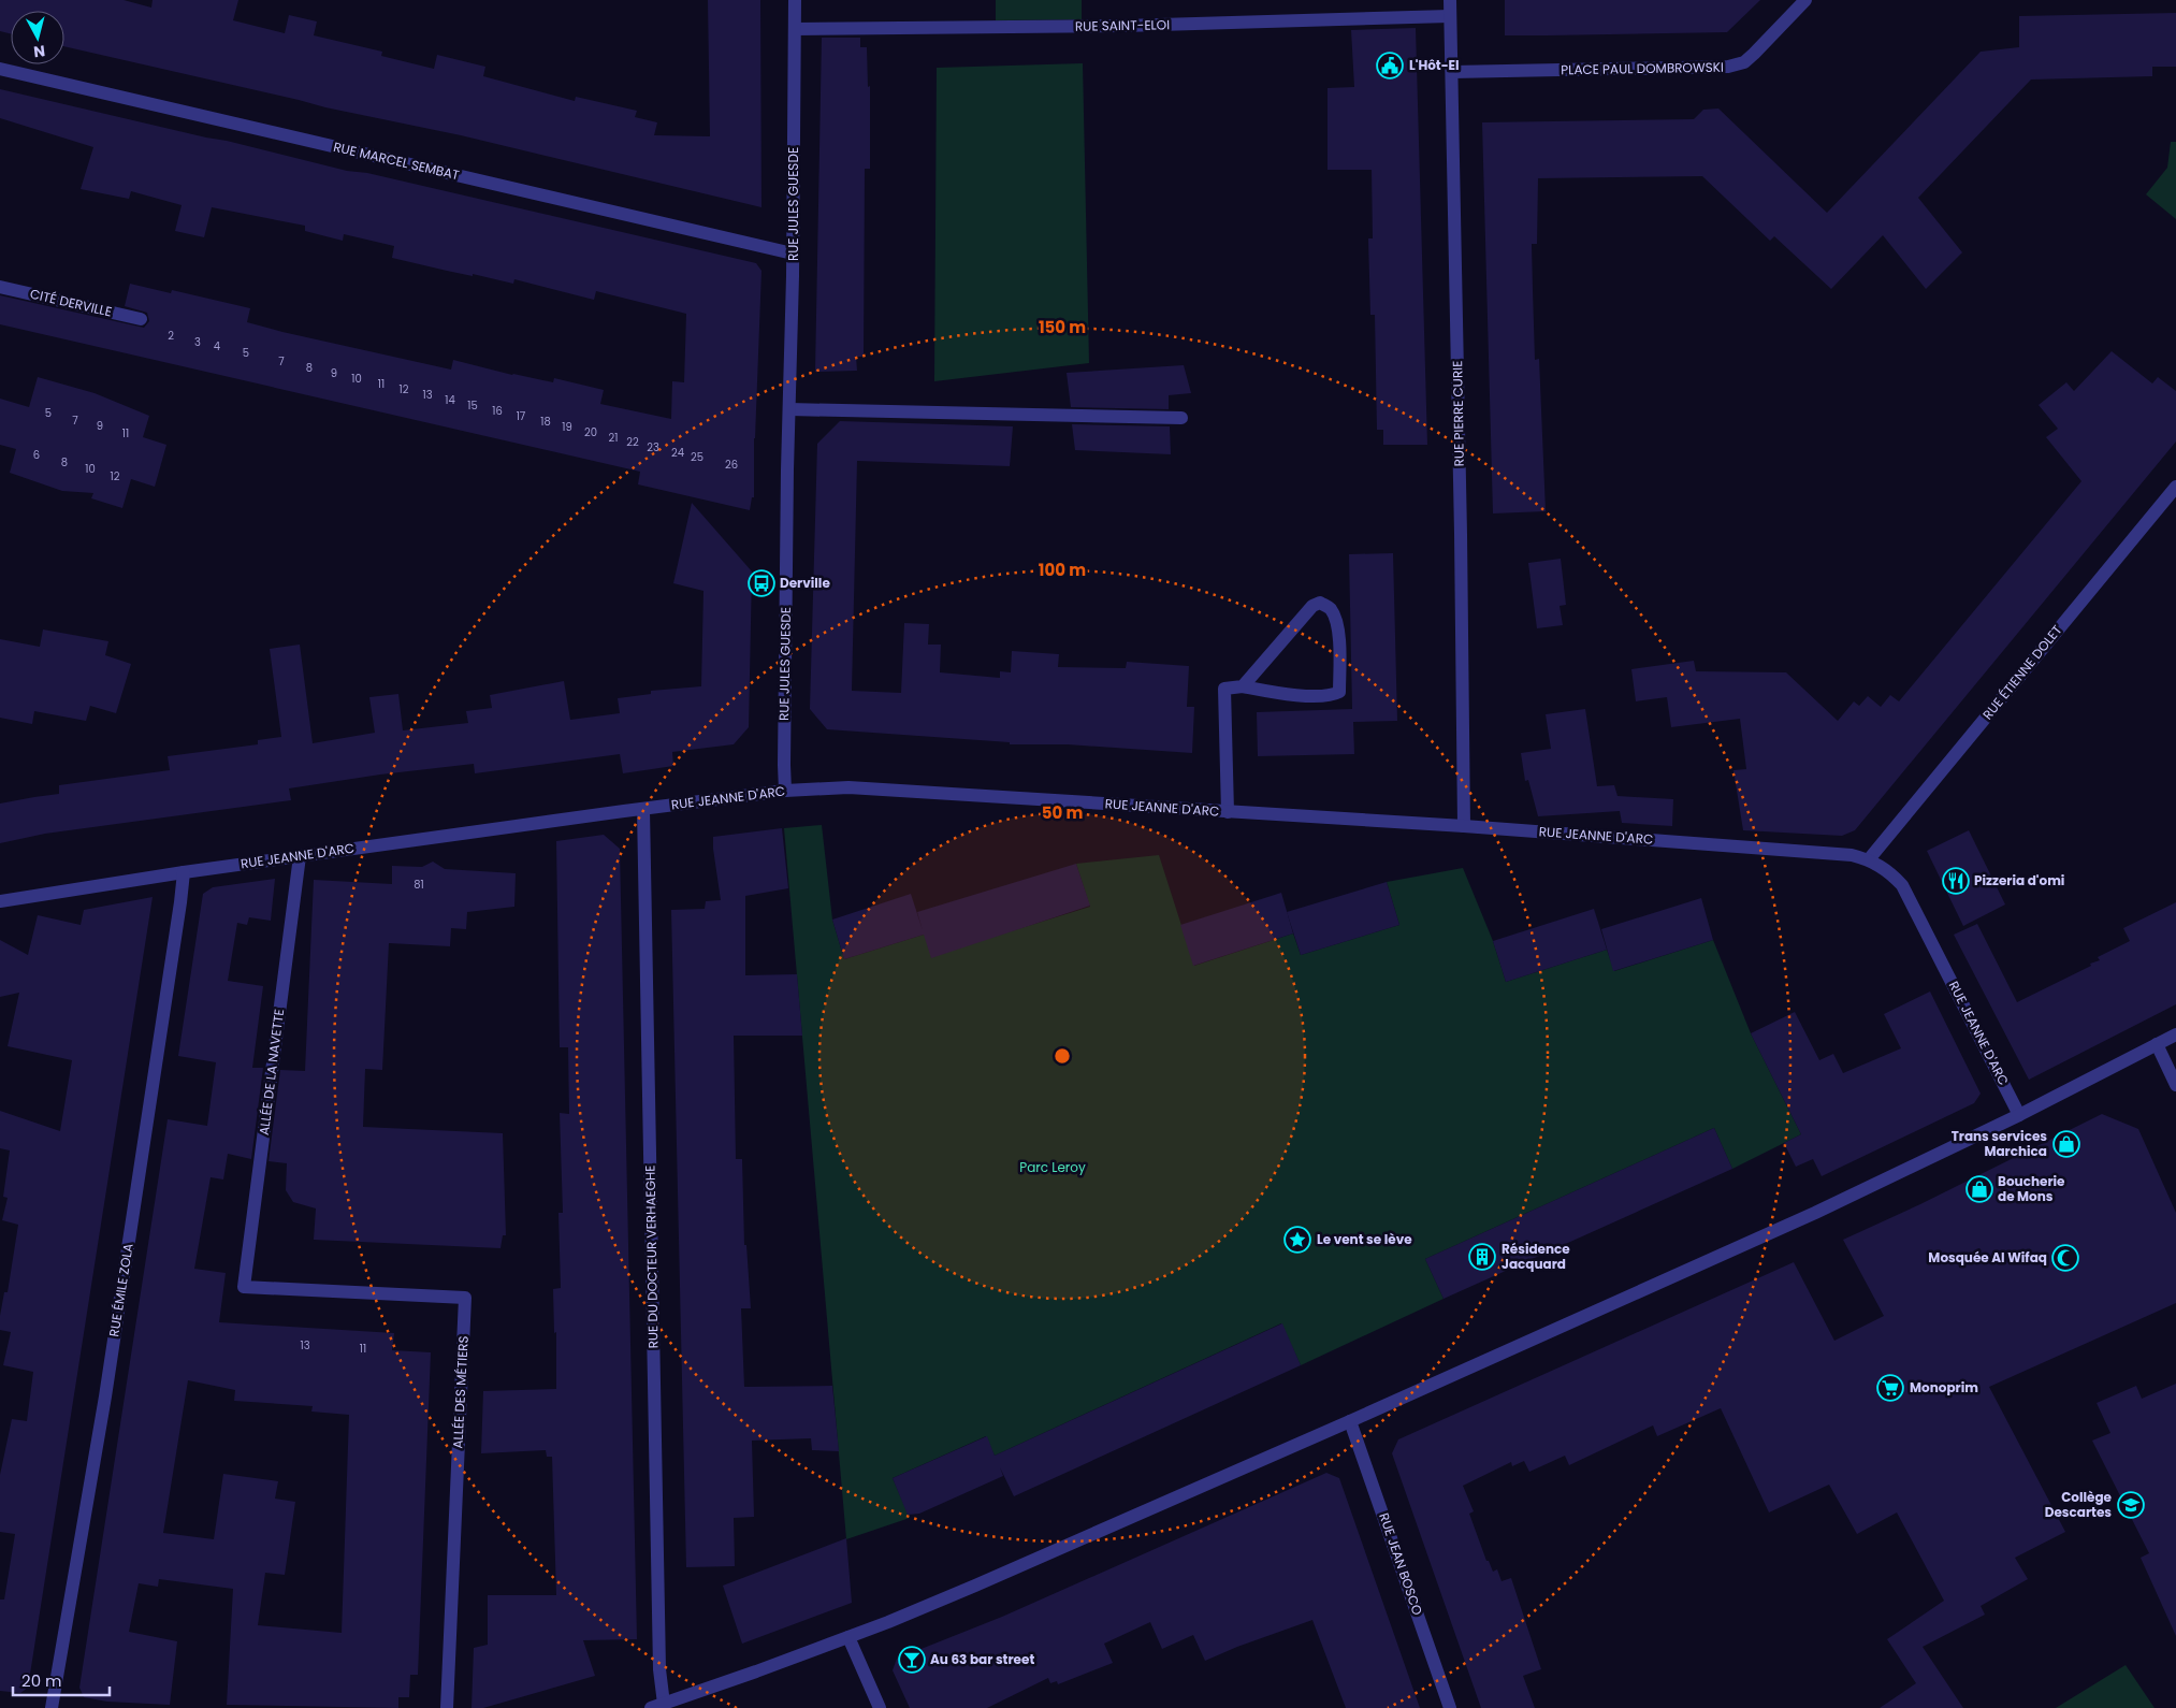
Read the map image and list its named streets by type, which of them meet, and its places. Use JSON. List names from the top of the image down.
{
  "streets": {
    "street": [
      "RUE SAINT-ELOI",
      "PLACE PAUL DOMBROWSKI",
      "RUE MARCEL SEMBAT",
      "RUE JULES GUESDE",
      "CITÉ DERVILLE",
      "RUE PIERRE CURIE",
      "RUE ÉTIENNE DOLET",
      "RUE JEANNE D'ARC",
      "ALLÉE DE LA NAVETTE",
      "RUE DU DOCTEUR VERHAEGHE",
      "RUE ÉMILE ZOLA",
      "ALLÉE DES MÉTIERS",
      "RUE JEAN BOSCO"
    ]
  },
  "crossings": [
    ["RUE SAINT-ELOI", "RUE JULES GUESDE"],
    ["RUE SAINT-ELOI", "RUE PIERRE CURIE"],
    ["PLACE PAUL DOMBROWSKI", "RUE PIERRE CURIE"],
    ["RUE MARCEL SEMBAT", "RUE JULES GUESDE"],
    ["RUE JULES GUESDE", "RUE JEANNE D'ARC"],
    ["RUE PIERRE CURIE", "RUE JEANNE D'ARC"],
    ["RUE ÉTIENNE DOLET", "RUE JEANNE D'ARC"],
    ["RUE JEANNE D'ARC", "ALLÉE DE LA NAVETTE"],
    ["RUE JEANNE D'ARC", "RUE DU DOCTEUR VERHAEGHE"],
    ["RUE JEANNE D'ARC", "RUE ÉMILE ZOLA"],
    ["ALLÉE DE LA NAVETTE", "ALLÉE DES MÉTIERS"]
  ],
  "parks": ["Parc Leroy"],
  "places": {
    "public building": ["L'Hôt-El"],
    "bus stop": ["Derville"],
    "restaurant": ["Pizzeria d'omi"],
    "shop": ["Trans services Marchica", "Boucherie de Mons"],
    "place": ["Le vent se lève"],
    "building": ["Résidence Jacquard"],
    "mosque": ["Mosquée Al Wifaq"],
    "supermarket": ["Monoprim"],
    "school or university": ["Collège Descartes"],
    "bar": ["Au 63 bar street"]
  },
  "house_numbers": [
    "2",
    "3",
    "4",
    "5",
    "7",
    "8",
    "9",
    "10",
    "11",
    "12",
    "13",
    "14",
    "15",
    "16",
    "5",
    "17",
    "7",
    "18",
    "9",
    "19",
    "20",
    "11",
    "21",
    "22",
    "23",
    "24",
    "6",
    "25",
    "8",
    "26",
    "10",
    "12",
    "81",
    "13",
    "11"
  ],
  "scale_bar": "20 m",
  "north": "bottom",
  "rings": ["150 m", "100 m", "50 m"]
}
